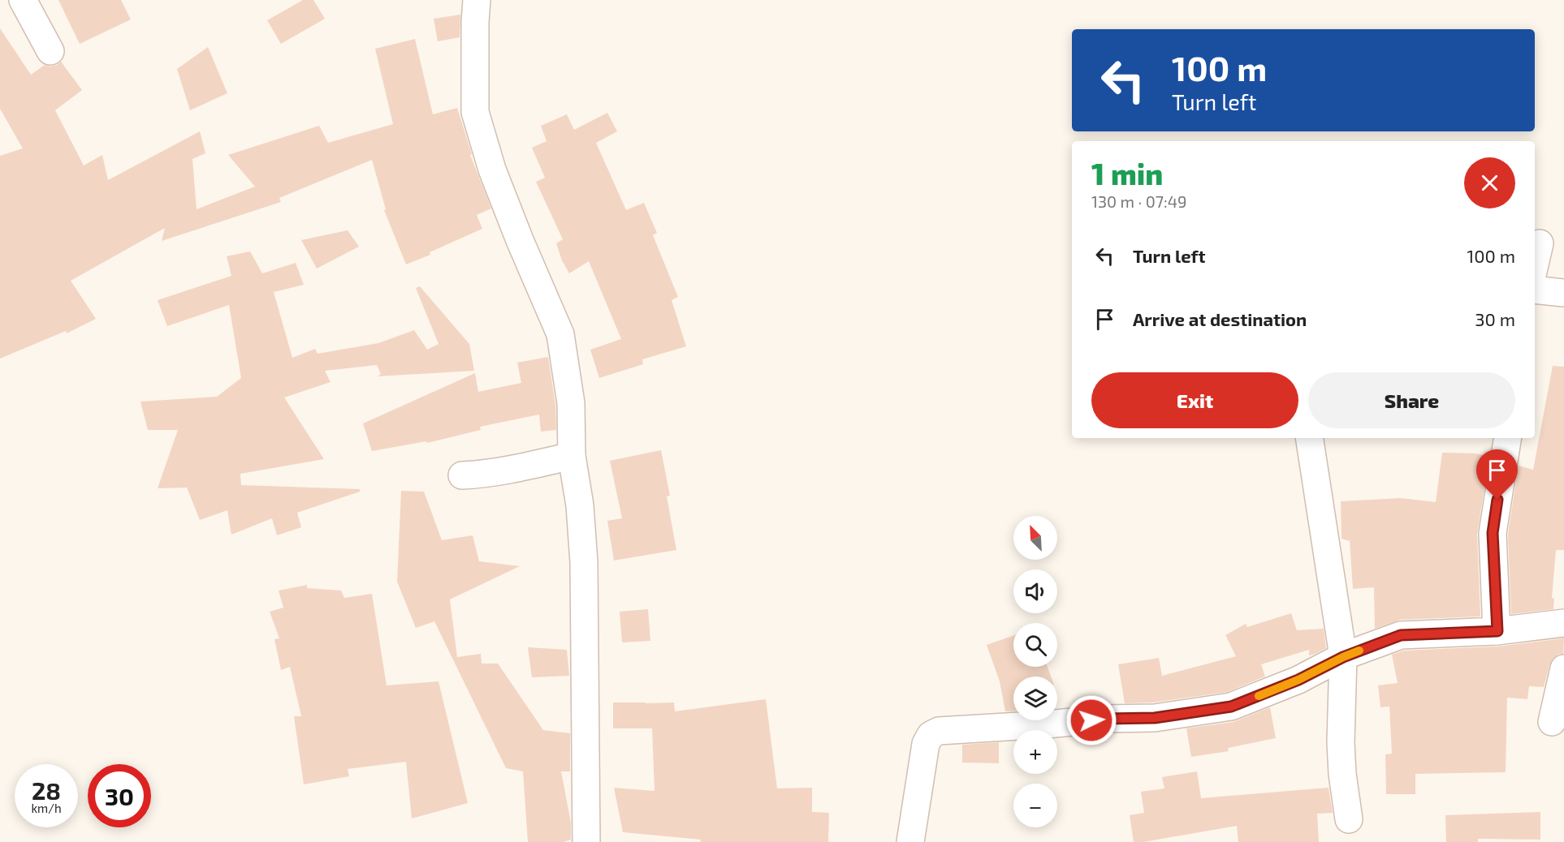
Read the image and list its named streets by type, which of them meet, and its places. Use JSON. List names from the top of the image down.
{
  "north": "top left",
  "page": {
    "turn": ["100 m", "Turn left"],
    "heading": ["1 min", "130 m · 07:49"],
    "list": [
      {
        "name": "Turn left",
        "value": "100 m"
      },
      {
        "name": "Arrive at destination",
        "value": "30 m"
      }
    ],
    "buttons": ["Exit", "Share"],
    "map_buttons": ["+", "−"],
    "speed": "28 km/h",
    "limit": "30"
  }
}
